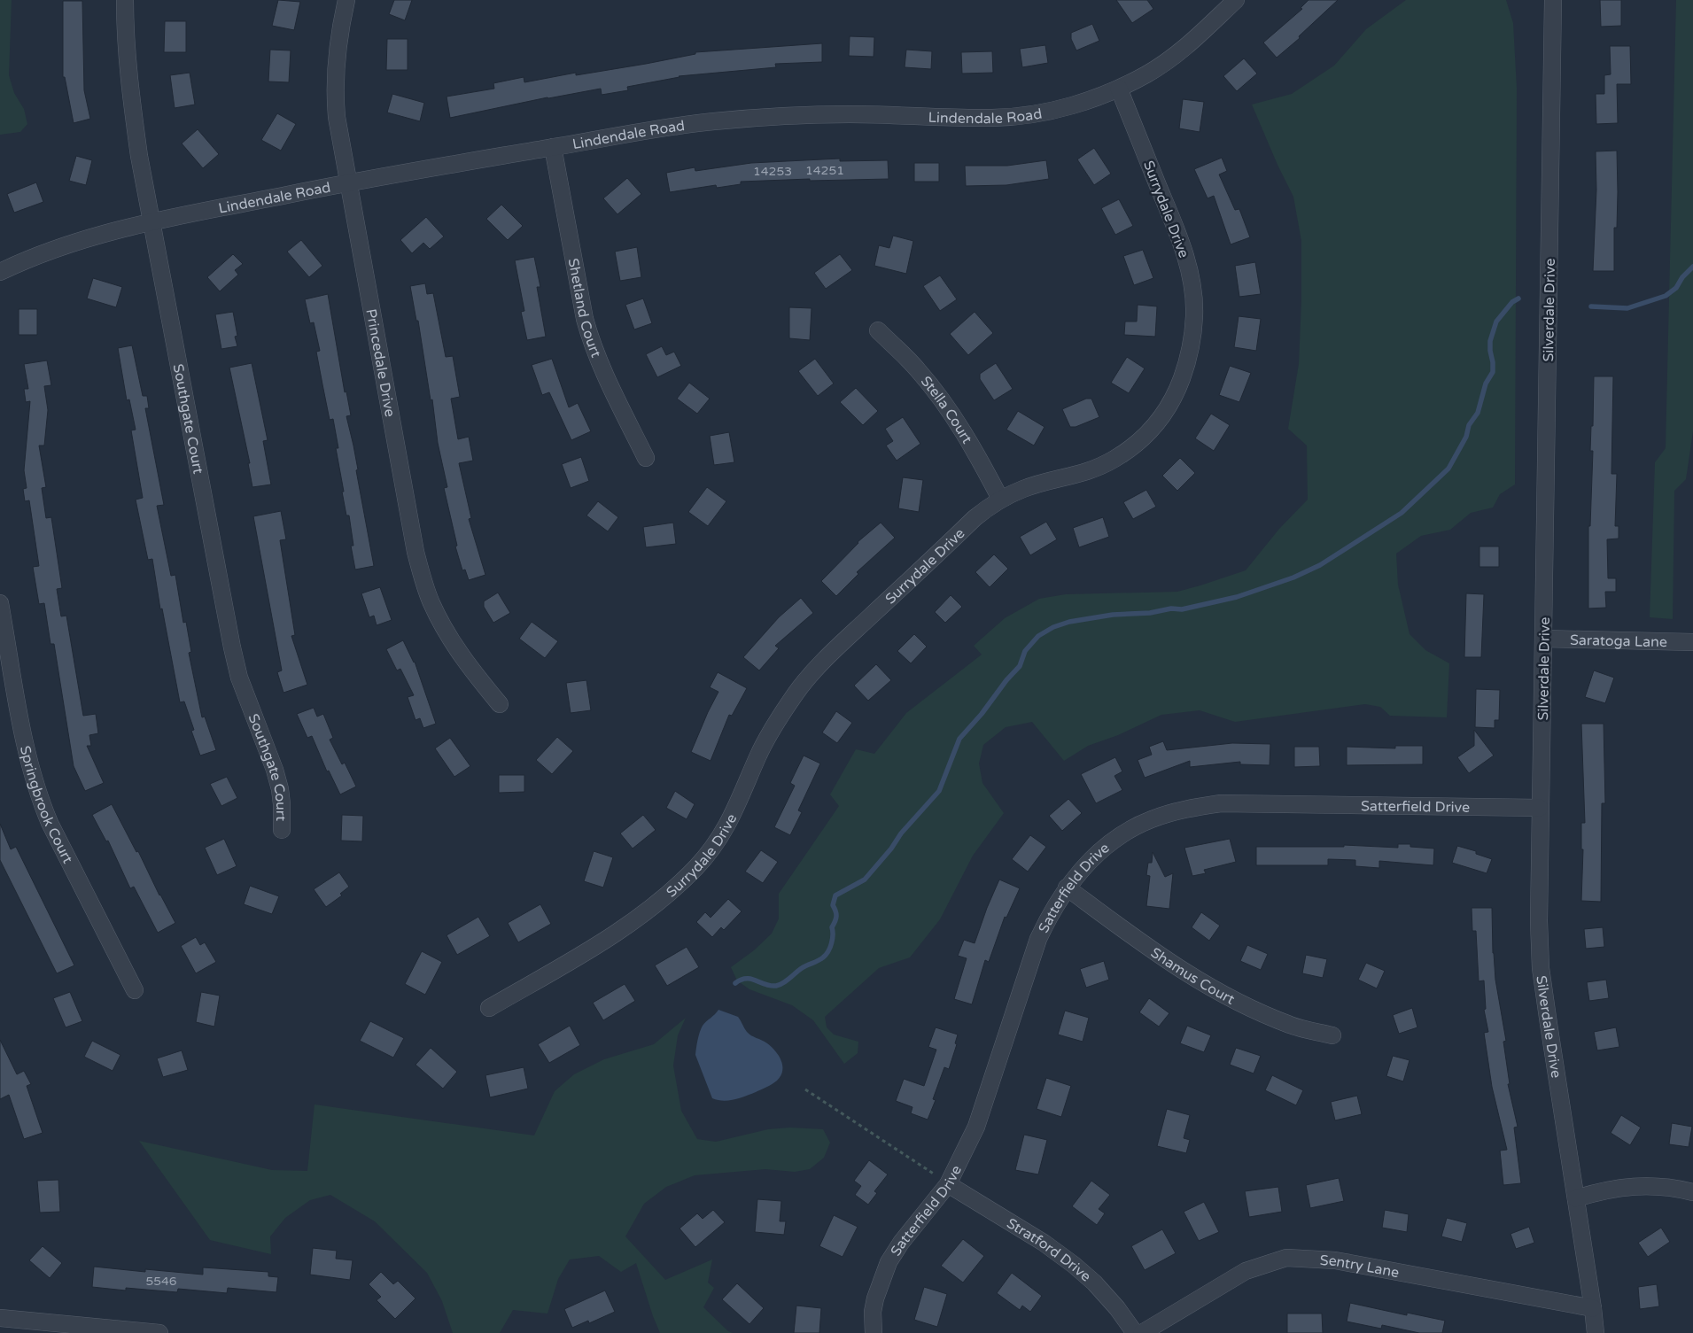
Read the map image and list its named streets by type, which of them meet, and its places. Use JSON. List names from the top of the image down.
{
  "streets": {
    "street": [
      "Lindendale Road",
      "Surrydale Drive",
      "Shetland Court",
      "Silverdale Drive",
      "Princedale Drive",
      "Stella Court",
      "Southgate Court",
      "Saratoga Lane",
      "Springbrook Court",
      "Satterfield Drive",
      "Shamus Court",
      "Stratford Drive",
      "Sentry Lane"
    ]
  },
  "crossings": [
    ["Lindendale Road", "Surrydale Drive"],
    ["Lindendale Road", "Shetland Court"],
    ["Lindendale Road", "Princedale Drive"],
    ["Lindendale Road", "Southgate Court"],
    ["Surrydale Drive", "Stella Court"],
    ["Silverdale Drive", "Saratoga Lane"],
    ["Silverdale Drive", "Satterfield Drive"],
    ["Silverdale Drive", "Sentry Lane"],
    ["Satterfield Drive", "Shamus Court"],
    ["Satterfield Drive", "Stratford Drive"]
  ],
  "house_numbers": ["14251", "14253", "5546"]
}
